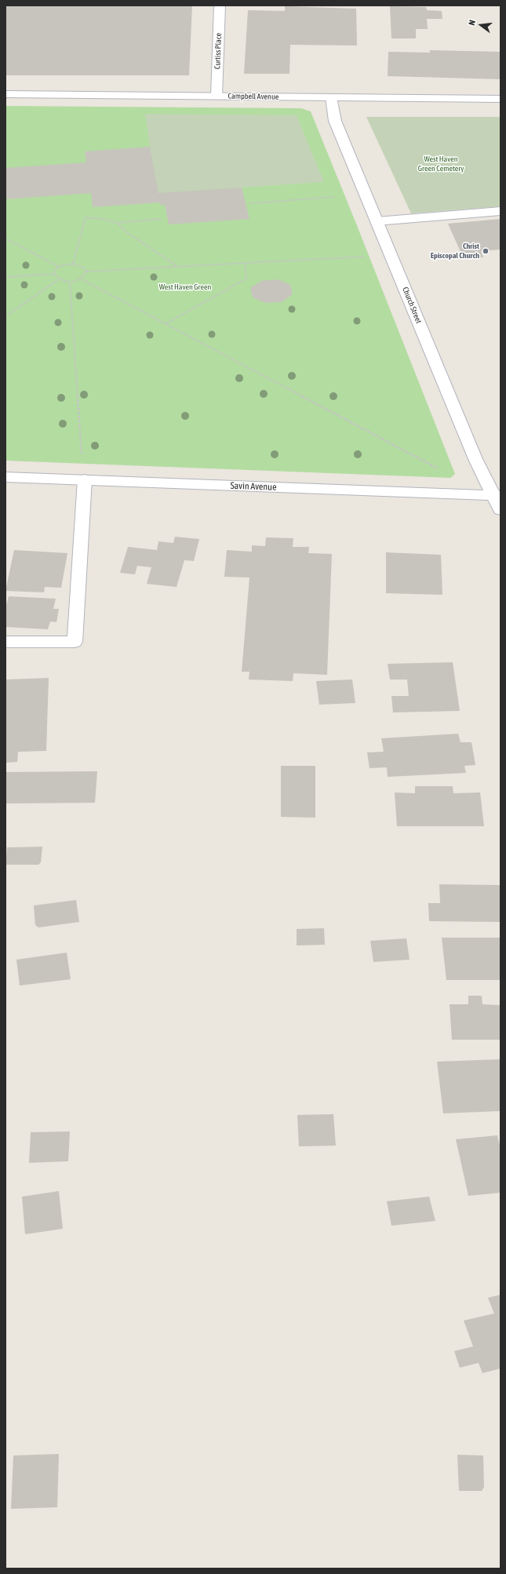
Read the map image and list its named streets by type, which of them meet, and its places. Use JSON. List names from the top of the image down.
{
  "streets": {
    "street": [
      "Curtiss Place",
      "Campbell Avenue",
      "Church Street",
      "Savin Avenue"
    ]
  },
  "crossings": [
    ["Curtiss Place", "Campbell Avenue"],
    ["Campbell Avenue", "Church Street"],
    ["Church Street", "Savin Avenue"]
  ],
  "parks": ["West Haven Green Cemetery", "West Haven Green"],
  "places": ["Christ Episcopal Church"],
  "north": "left"
}
